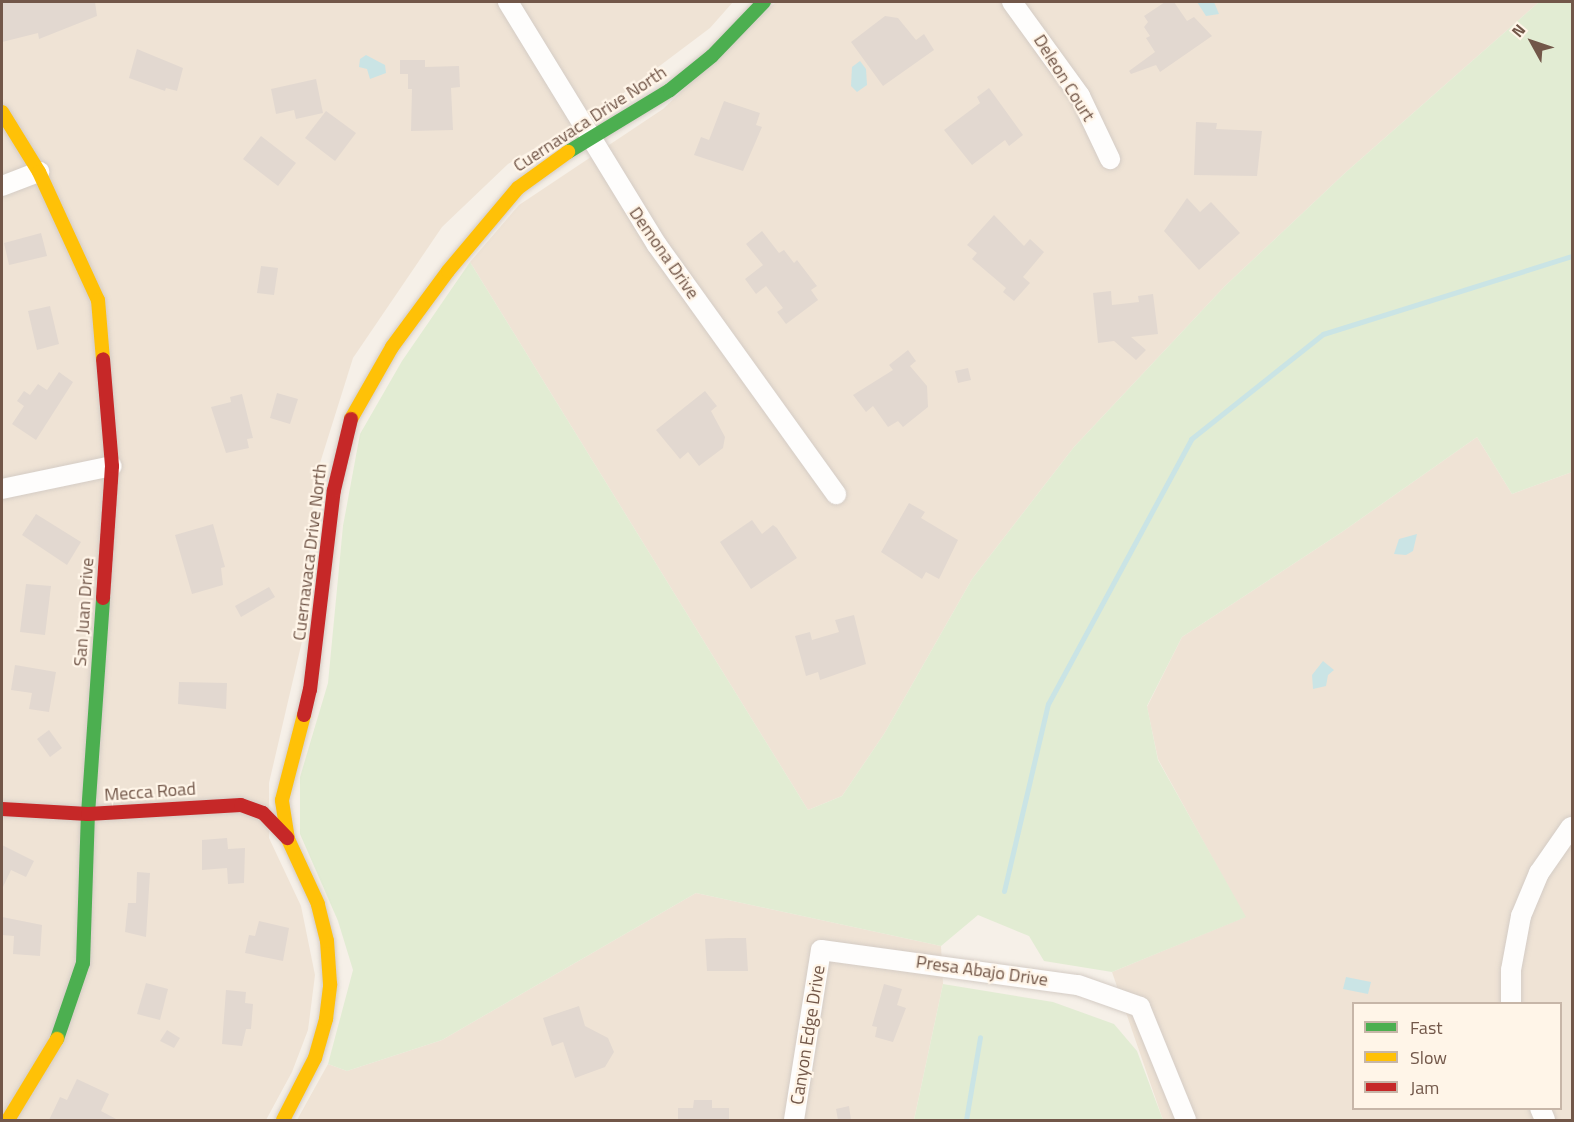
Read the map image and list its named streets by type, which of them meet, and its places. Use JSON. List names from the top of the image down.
{
  "streets": {
    "street": [
      "Deleon Court",
      "Cuernavaca Drive North",
      "Demona Drive",
      "San Juan Drive",
      "Mecca Road",
      "Presa Abajo Drive",
      "Canyon Edge Drive"
    ]
  },
  "crossings": [
    ["Cuernavaca Drive North", "Demona Drive"],
    ["Cuernavaca Drive North", "Mecca Road"],
    ["San Juan Drive", "Mecca Road"],
    ["Presa Abajo Drive", "Canyon Edge Drive"]
  ],
  "legend": ["Fast", "Slow", "Jam"],
  "north": "top left"
}
